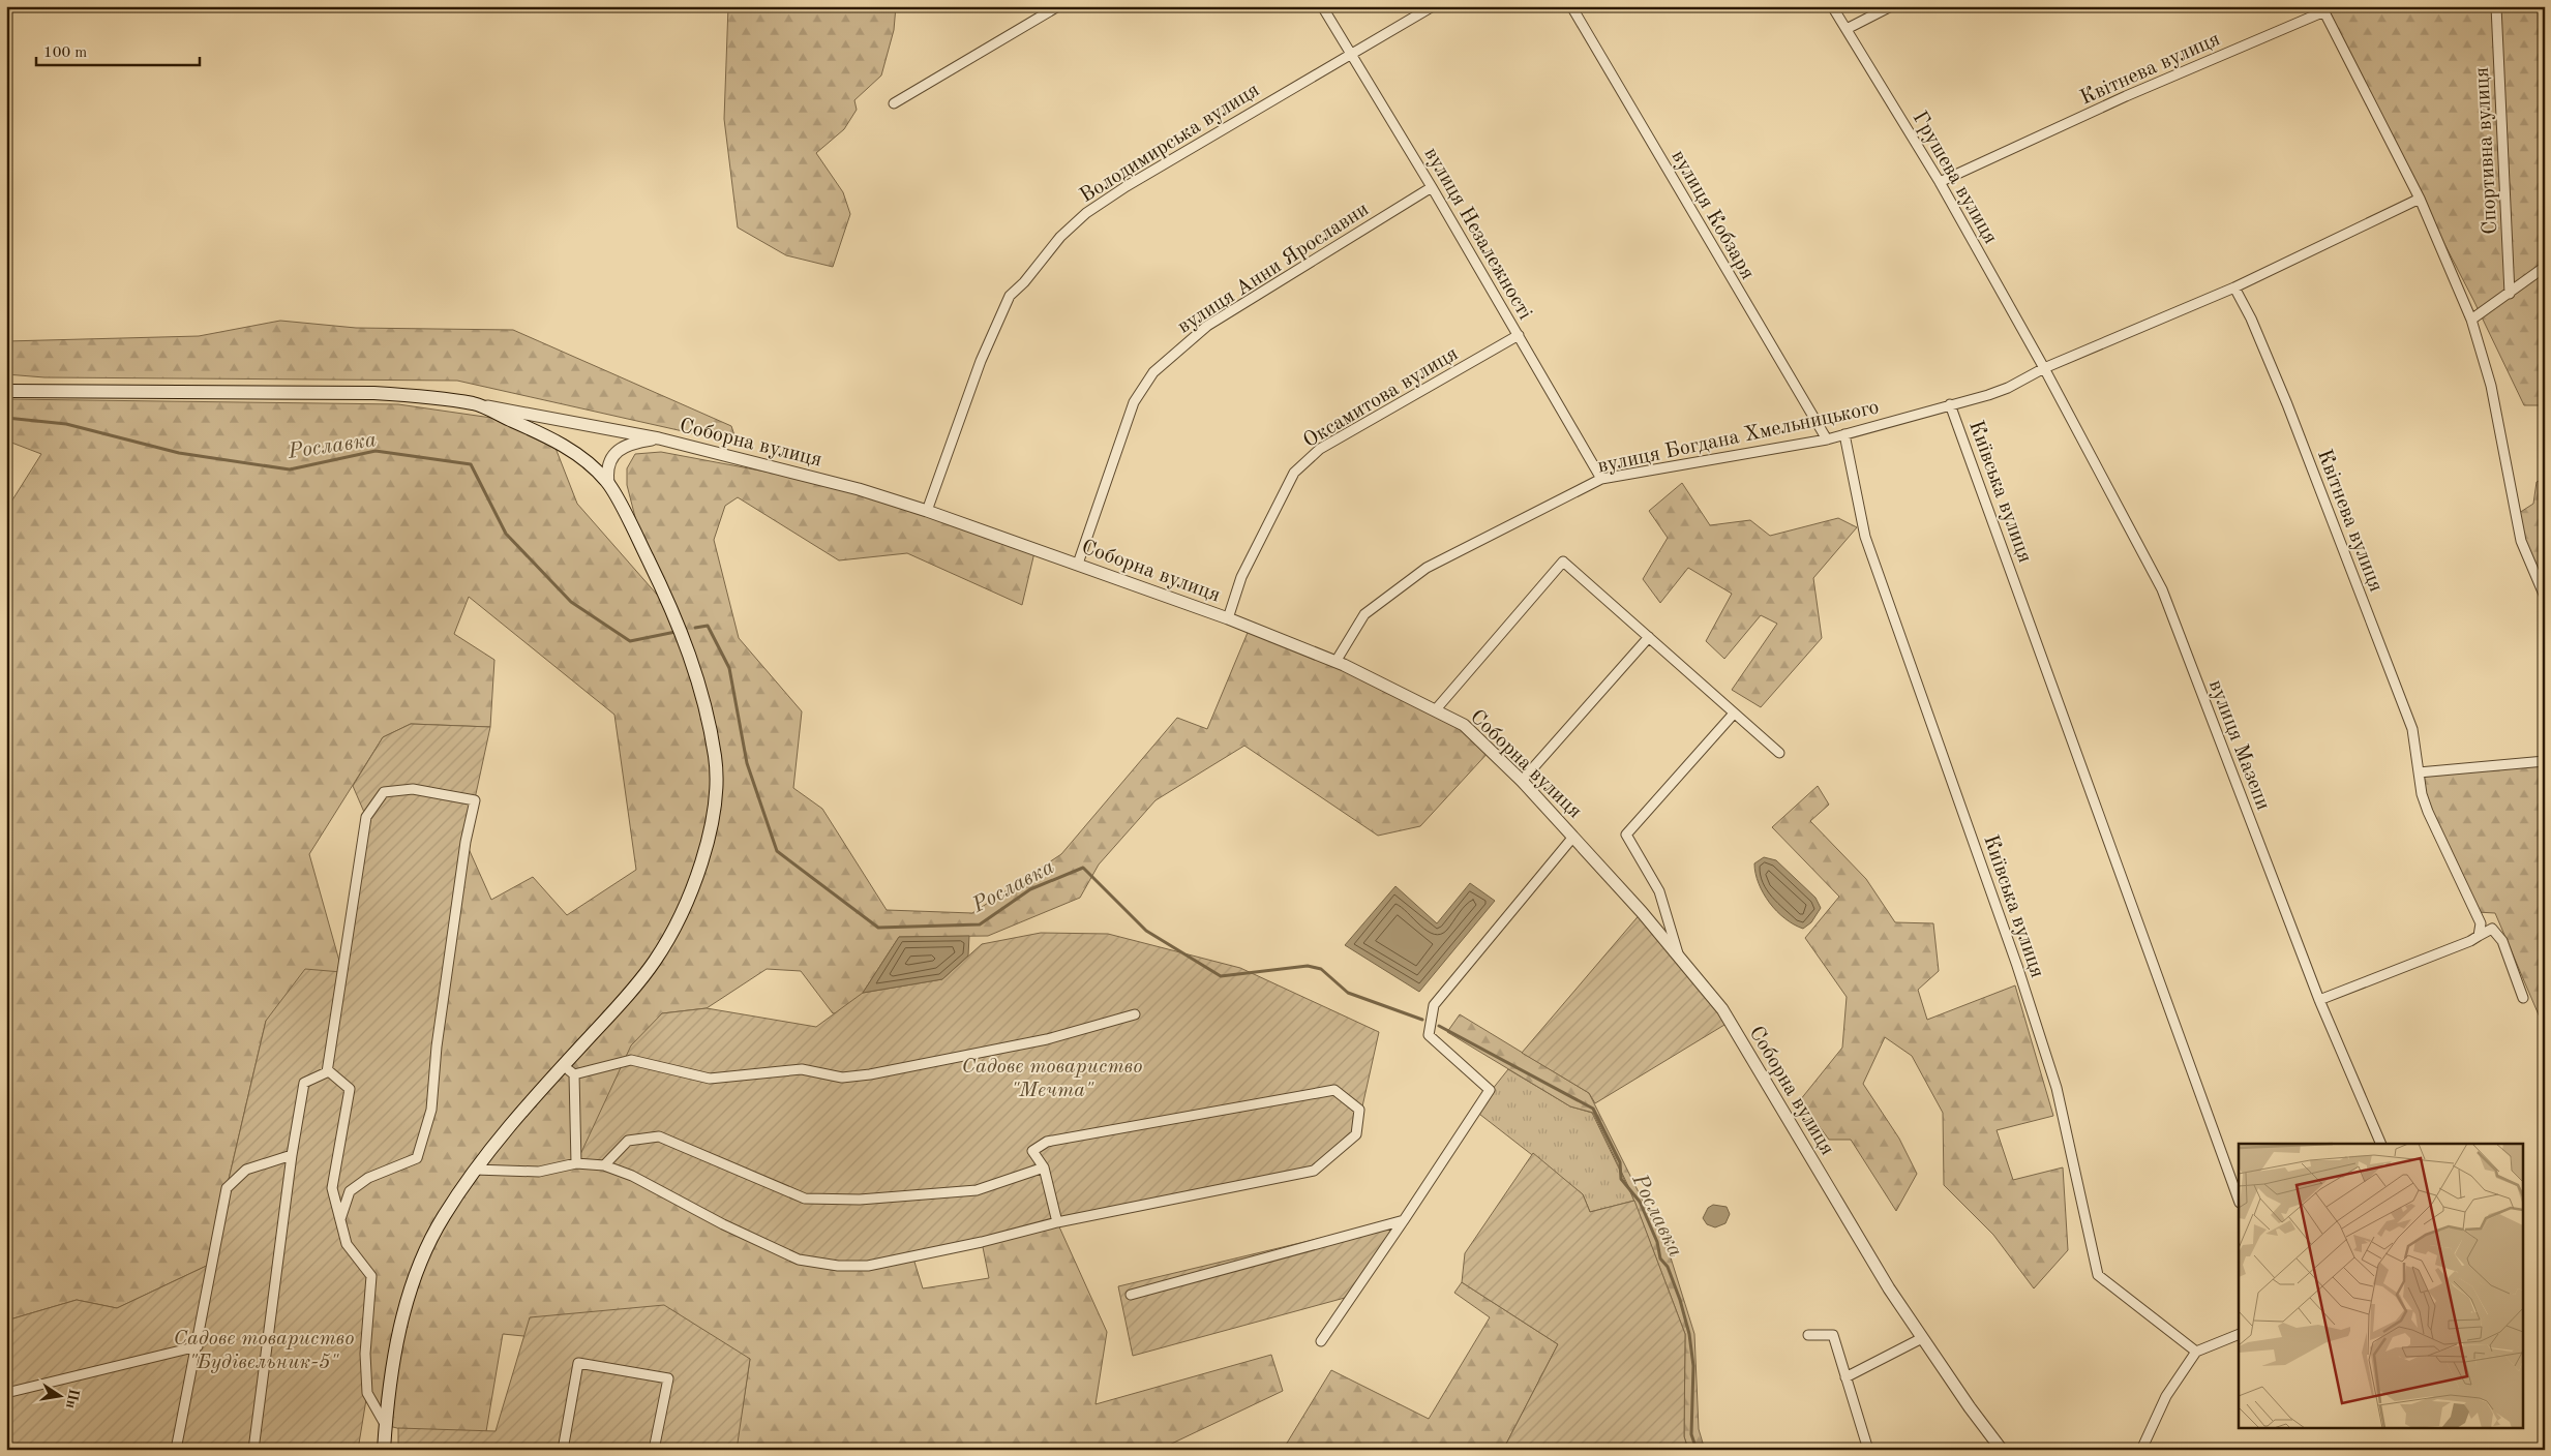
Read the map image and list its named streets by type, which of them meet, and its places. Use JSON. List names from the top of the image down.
{
  "streets": {
    "street": [
      "Квітнева вулиця",
      "Володимирська вулиця",
      "Спортивна вулиця",
      "Грушева вулиця",
      "вулиця Кобзаря",
      "вулиця Незалежності",
      "вулиця Анни Ярославни",
      "Оксамитова вулиця",
      "вулиця Богдана Хмельницького",
      "Соборна вулиця",
      "Київська вулиця",
      "вулиця Мазепи"
    ]
  },
  "crossings": [
    ["Квітнева вулиця", "Грушева вулиця"],
    ["Володимирська вулиця", "вулиця Незалежності"],
    ["Володимирська вулиця", "Соборна вулиця"],
    ["Грушева вулиця", "вулиця Богдана Хмельницького"],
    ["Грушева вулиця", "вулиця Мазепи"],
    ["вулиця Кобзаря", "вулиця Богдана Хмельницького"],
    ["вулиця Незалежності", "вулиця Анни Ярославни"],
    ["вулиця Незалежності", "Оксамитова вулиця"],
    ["вулиця Незалежності", "вулиця Богдана Хмельницького"],
    ["вулиця Анни Ярославни", "Соборна вулиця"],
    ["Оксамитова вулиця", "Соборна вулиця"],
    ["вулиця Богдана Хмельницького", "Соборна вулиця"],
    ["вулиця Богдана Хмельницького", "Київська вулиця"],
    ["вулиця Богдана Хмельницького", "вулиця Мазепи"]
  ],
  "water": ["Рославка"],
  "parks": ["Садове товариство \"Мечта\"", "Садове товариство \"Будівельник-5\""],
  "scale_bar": "100 m",
  "north": "right"
}
